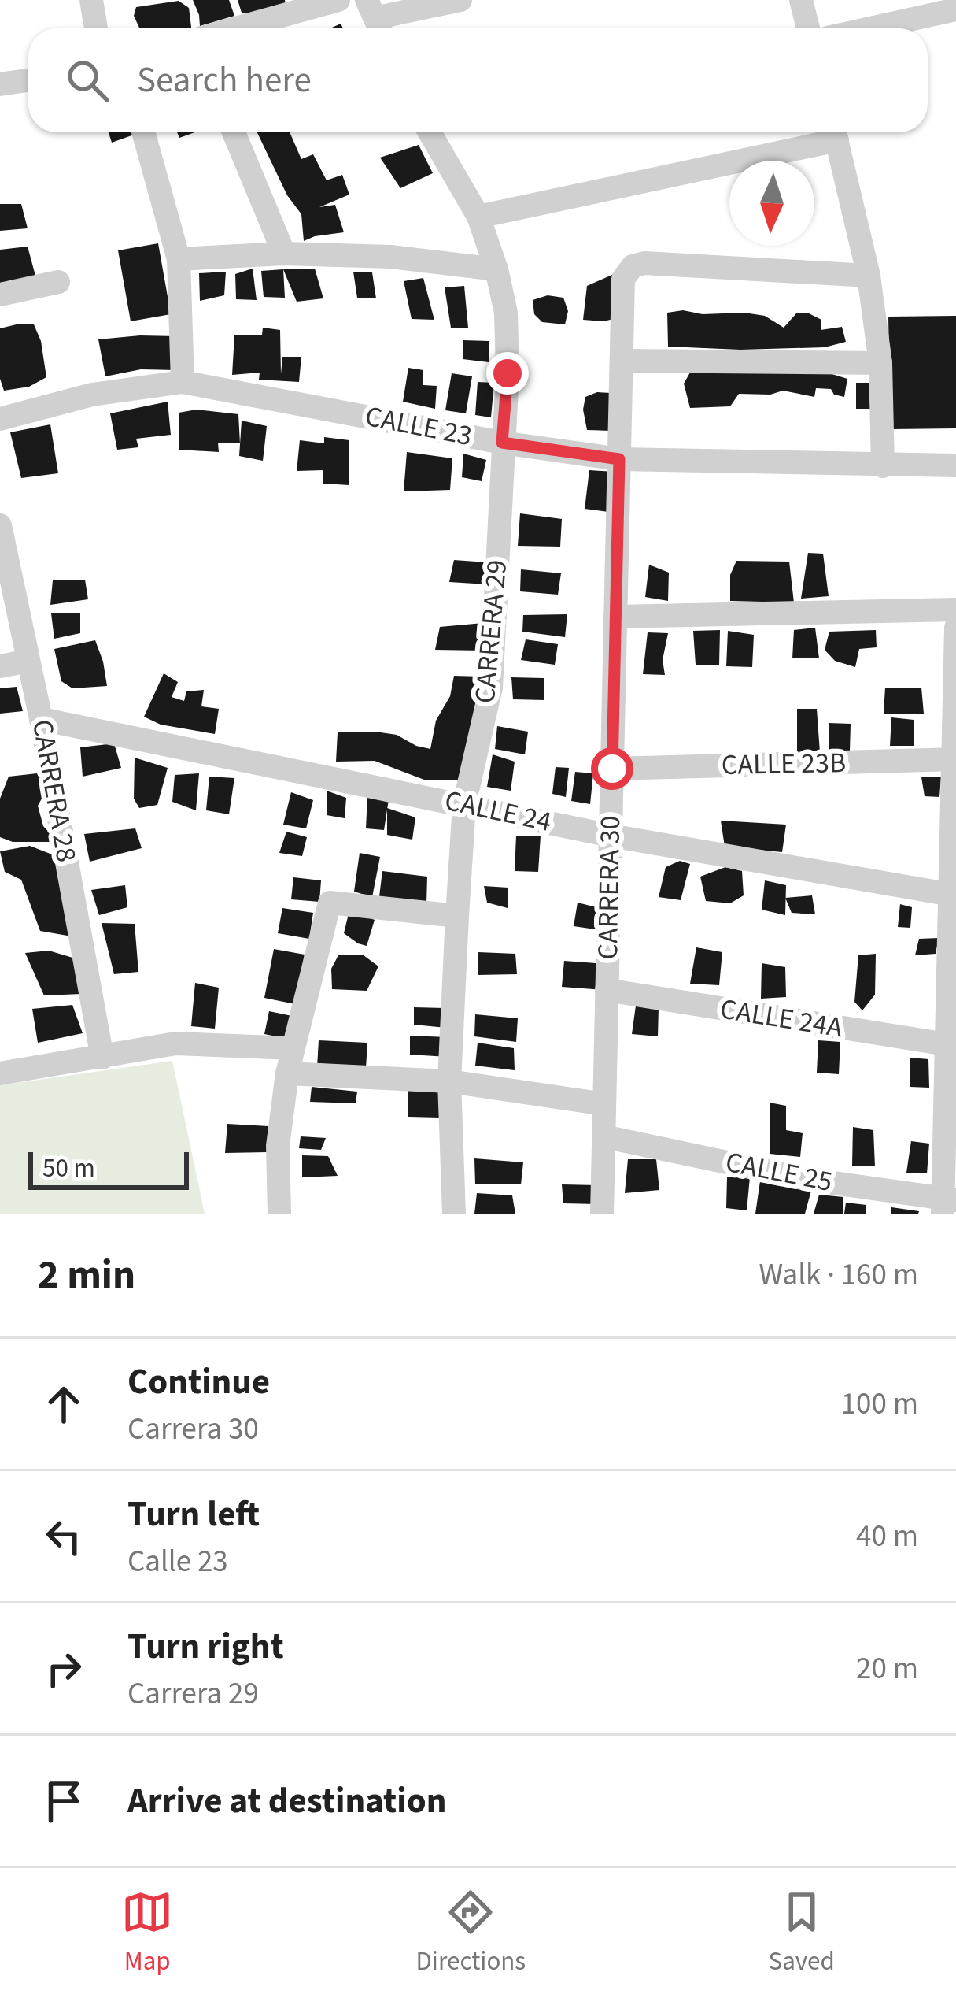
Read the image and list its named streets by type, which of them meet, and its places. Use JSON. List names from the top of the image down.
{
  "streets": {
    "street": [
      "CALLE 23",
      "CARRERA 29",
      "CALLE 23B",
      "CARRERA 28",
      "CALLE 24",
      "CARRERA 30",
      "CALLE 24A",
      "CALLE 25"
    ]
  },
  "crossings": [
    ["CALLE 23", "CARRERA 29"],
    ["CALLE 23", "CARRERA 30"],
    ["CARRERA 29", "CALLE 24"],
    ["CALLE 23B", "CARRERA 30"],
    ["CARRERA 28", "CALLE 24"],
    ["CALLE 24", "CARRERA 30"],
    ["CARRERA 30", "CALLE 24A"],
    ["CARRERA 30", "CALLE 25"]
  ],
  "scale_bar": "50 m",
  "north": "bottom",
  "page": {
    "search": "Search here",
    "scale": "50 m",
    "heading": ["2 min", "Walk · 160 m"],
    "list": [
      ["Continue", "Carrera 30", "100 m"],
      ["Turn left", "Calle 23", "40 m"],
      ["Turn right", "Carrera 29", "20 m"],
      "Arrive at destination"
    ],
    "nav": ["Map", "Directions", "Saved"]
  }
}
